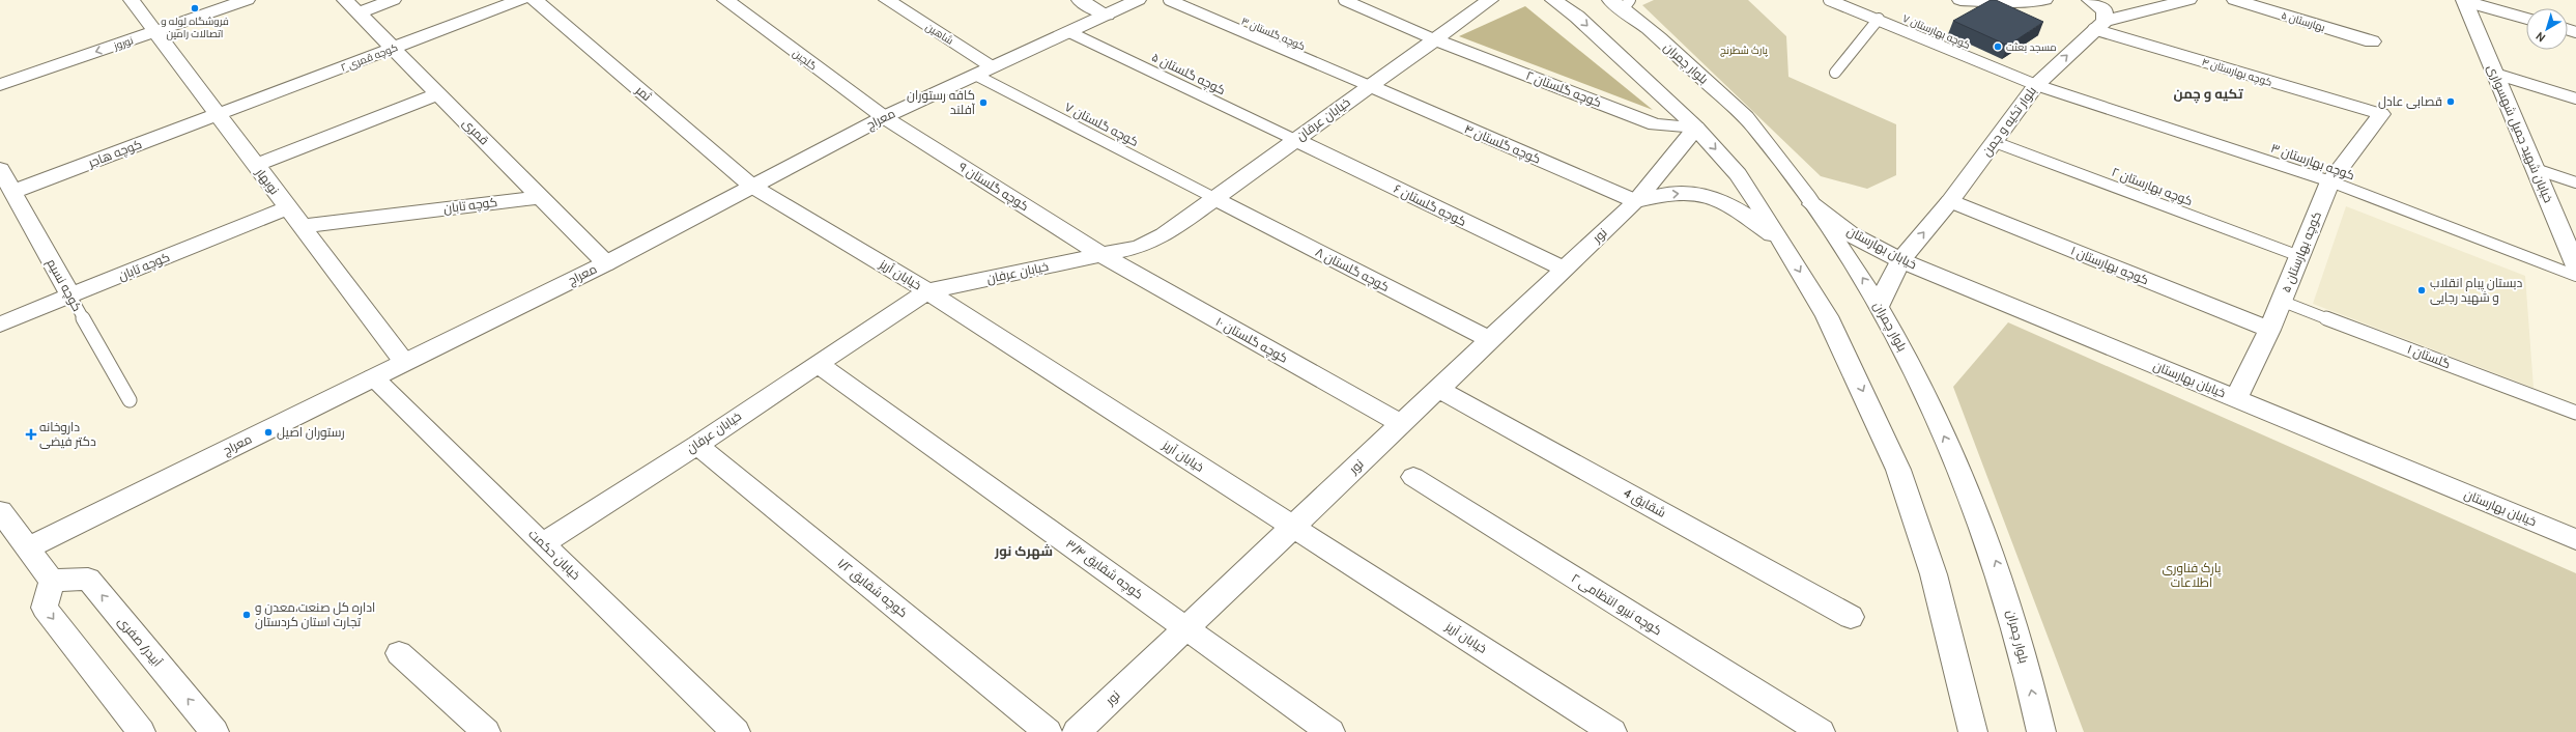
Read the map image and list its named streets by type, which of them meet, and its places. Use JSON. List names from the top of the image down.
{
  "streets": {
    "street": [
      "بهارستان ۵",
      "شاهین",
      "نوروز",
      "کوچه قمری ۲",
      "گلچین",
      "بلوار چمران",
      "کوچه گلستان ۲",
      "ثمر",
      "معراج",
      "خیابان عرفان",
      "بلوار تکیه و چمن",
      "قمری",
      "خیابان شهید جمیل شهسواری",
      "کوچه گلستان ۴",
      "کوچه هاجر",
      "نوبهار",
      "کوچه گلستان ۹",
      "کوچه تابان",
      "کوچه گلستان ۶",
      "نور",
      "خیابان بهارستان",
      "کوچه بهارستان ۵",
      "کوچه بهارستان ۱",
      "کوچه گلستان ۸",
      "خیابان آریز",
      "کوچه نسیم",
      "کوچه گلستان ۱۰",
      "شقایق 4",
      "خیابان حکمت",
      "کوچه شقایق ۳/۴",
      "کوچه شقایق ۱/۲",
      "کوچه نیرو انتظامی ۲",
      "آبیدر/ صفری"
    ],
    "lane": [
      "کوچه بهارستان ۷",
      "کوچه گلستان ۳",
      "کوچه بهارستان ۴",
      "کوچه گلستان ۵",
      "کوچه گلستان ۷",
      "کوچه بهارستان ۳",
      "کوچه بهارستان ۲",
      "گلستان ١"
    ]
  },
  "crossings": [
    ["کوچه بهارستان ۷", "بلوار تکیه و چمن"],
    ["کوچه بهارستان ۷", "کوچه بهارستان ۳"],
    ["شاهین", "معراج"],
    ["شاهین", "کوچه گلستان ۷"],
    ["کوچه گلستان ۳", "خیابان عرفان"],
    ["کوچه گلستان ۳", "کوچه گلستان ۴"],
    ["نوروز", "نوبهار"],
    ["کوچه قمری ۲", "قمری"],
    ["کوچه قمری ۲", "کوچه هاجر"],
    ["کوچه قمری ۲", "نوبهار"],
    ["گلچین", "معراج"],
    ["گلچین", "کوچه گلستان ۹"],
    ["بلوار چمران", "بلوار تکیه و چمن"],
    ["بلوار چمران", "خیابان بهارستان"],
    ["کوچه بهارستان ۴", "بلوار تکیه و چمن"],
    ["کوچه بهارستان ۴", "کوچه بهارستان ۵"],
    ["کوچه گلستان ۵", "معراج"],
    ["کوچه گلستان ۵", "خیابان عرفان"],
    ["کوچه گلستان ۵", "کوچه گلستان ۶"],
    ["کوچه گلستان ۲", "خیابان عرفان"],
    ["کوچه گلستان ۲", "نور"],
    ["ثمر", "معراج"],
    ["ثمر", "خیابان آریز"],
    ["معراج", "کوچه گلستان ۷"],
    ["معراج", "قمری"],
    ["معراج", "نوبهار"],
    ["معراج", "کوچه گلستان ۹"],
    ["معراج", "خیابان آریز"],
    ["معراج", "خیابان حکمت"],
    ["خیابان عرفان", "کوچه گلستان ۷"],
    ["خیابان عرفان", "کوچه گلستان ۴"],
    ["خیابان عرفان", "کوچه گلستان ۹"],
    ["خیابان عرفان", "کوچه گلستان ۶"],
    ["خیابان عرفان", "کوچه گلستان ۸"],
    ["خیابان عرفان", "خیابان آریز"],
    ["خیابان عرفان", "کوچه گلستان ۱۰"],
    ["خیابان عرفان", "خیابان حکمت"],
    ["خیابان عرفان", "کوچه شقایق ۳/۴"],
    ["خیابان عرفان", "کوچه شقایق ۱/۲"],
    ["بلوار تکیه و چمن", "کوچه بهارستان ۳"],
    ["بلوار تکیه و چمن", "کوچه بهارستان ۲"],
    ["بلوار تکیه و چمن", "خیابان بهارستان"],
    ["بلوار تکیه و چمن", "کوچه بهارستان ۱"],
    ["کوچه گلستان ۷", "کوچه گلستان ۸"],
    ["قمری", "کوچه تابان"],
    ["کوچه گلستان ۴", "نور"],
    ["کوچه هاجر", "نوبهار"],
    ["کوچه هاجر", "کوچه نسیم"],
    ["کوچه بهارستان ۳", "کوچه بهارستان ۵"],
    ["نوبهار", "کوچه تابان"],
    ["کوچه گلستان ۹", "کوچه گلستان ۱۰"],
    ["کوچه بهارستان ۲", "کوچه بهارستان ۵"],
    ["کوچه تابان", "کوچه نسیم"],
    ["کوچه گلستان ۶", "نور"],
    ["نور", "کوچه گلستان ۸"],
    ["نور", "خیابان آریز"],
    ["نور", "کوچه گلستان ۱۰"],
    ["نور", "شقایق 4"],
    ["نور", "کوچه شقایق ۳/۴"],
    ["خیابان بهارستان", "کوچه بهارستان ۵"],
    ["کوچه بهارستان ۵", "کوچه بهارستان ۱"],
    ["کوچه بهارستان ۵", "گلستان ١"]
  ],
  "one_way": ["نوروز", "بلوار تکیه و چمن"],
  "districts": ["تکیه و چمن", "شهرک نور"],
  "parks": ["پارک شطرنج", "پارک فناوری اطلاعات"],
  "places": {
    "other": [
      "فروشگاه لوله و اتصالات رامین",
      "مسجد بعثت",
      "قصابی عادل",
      "کافه رستوران آفلند",
      "دبستان پبام انقلاب و شهید رجایی",
      "رستوران اصیل",
      "اداره کل صنعت،معدن و تجارت استان کردستان"
    ],
    "health": ["داروخانه دکتر فیضی"]
  },
  "north": "bottom left"
}
